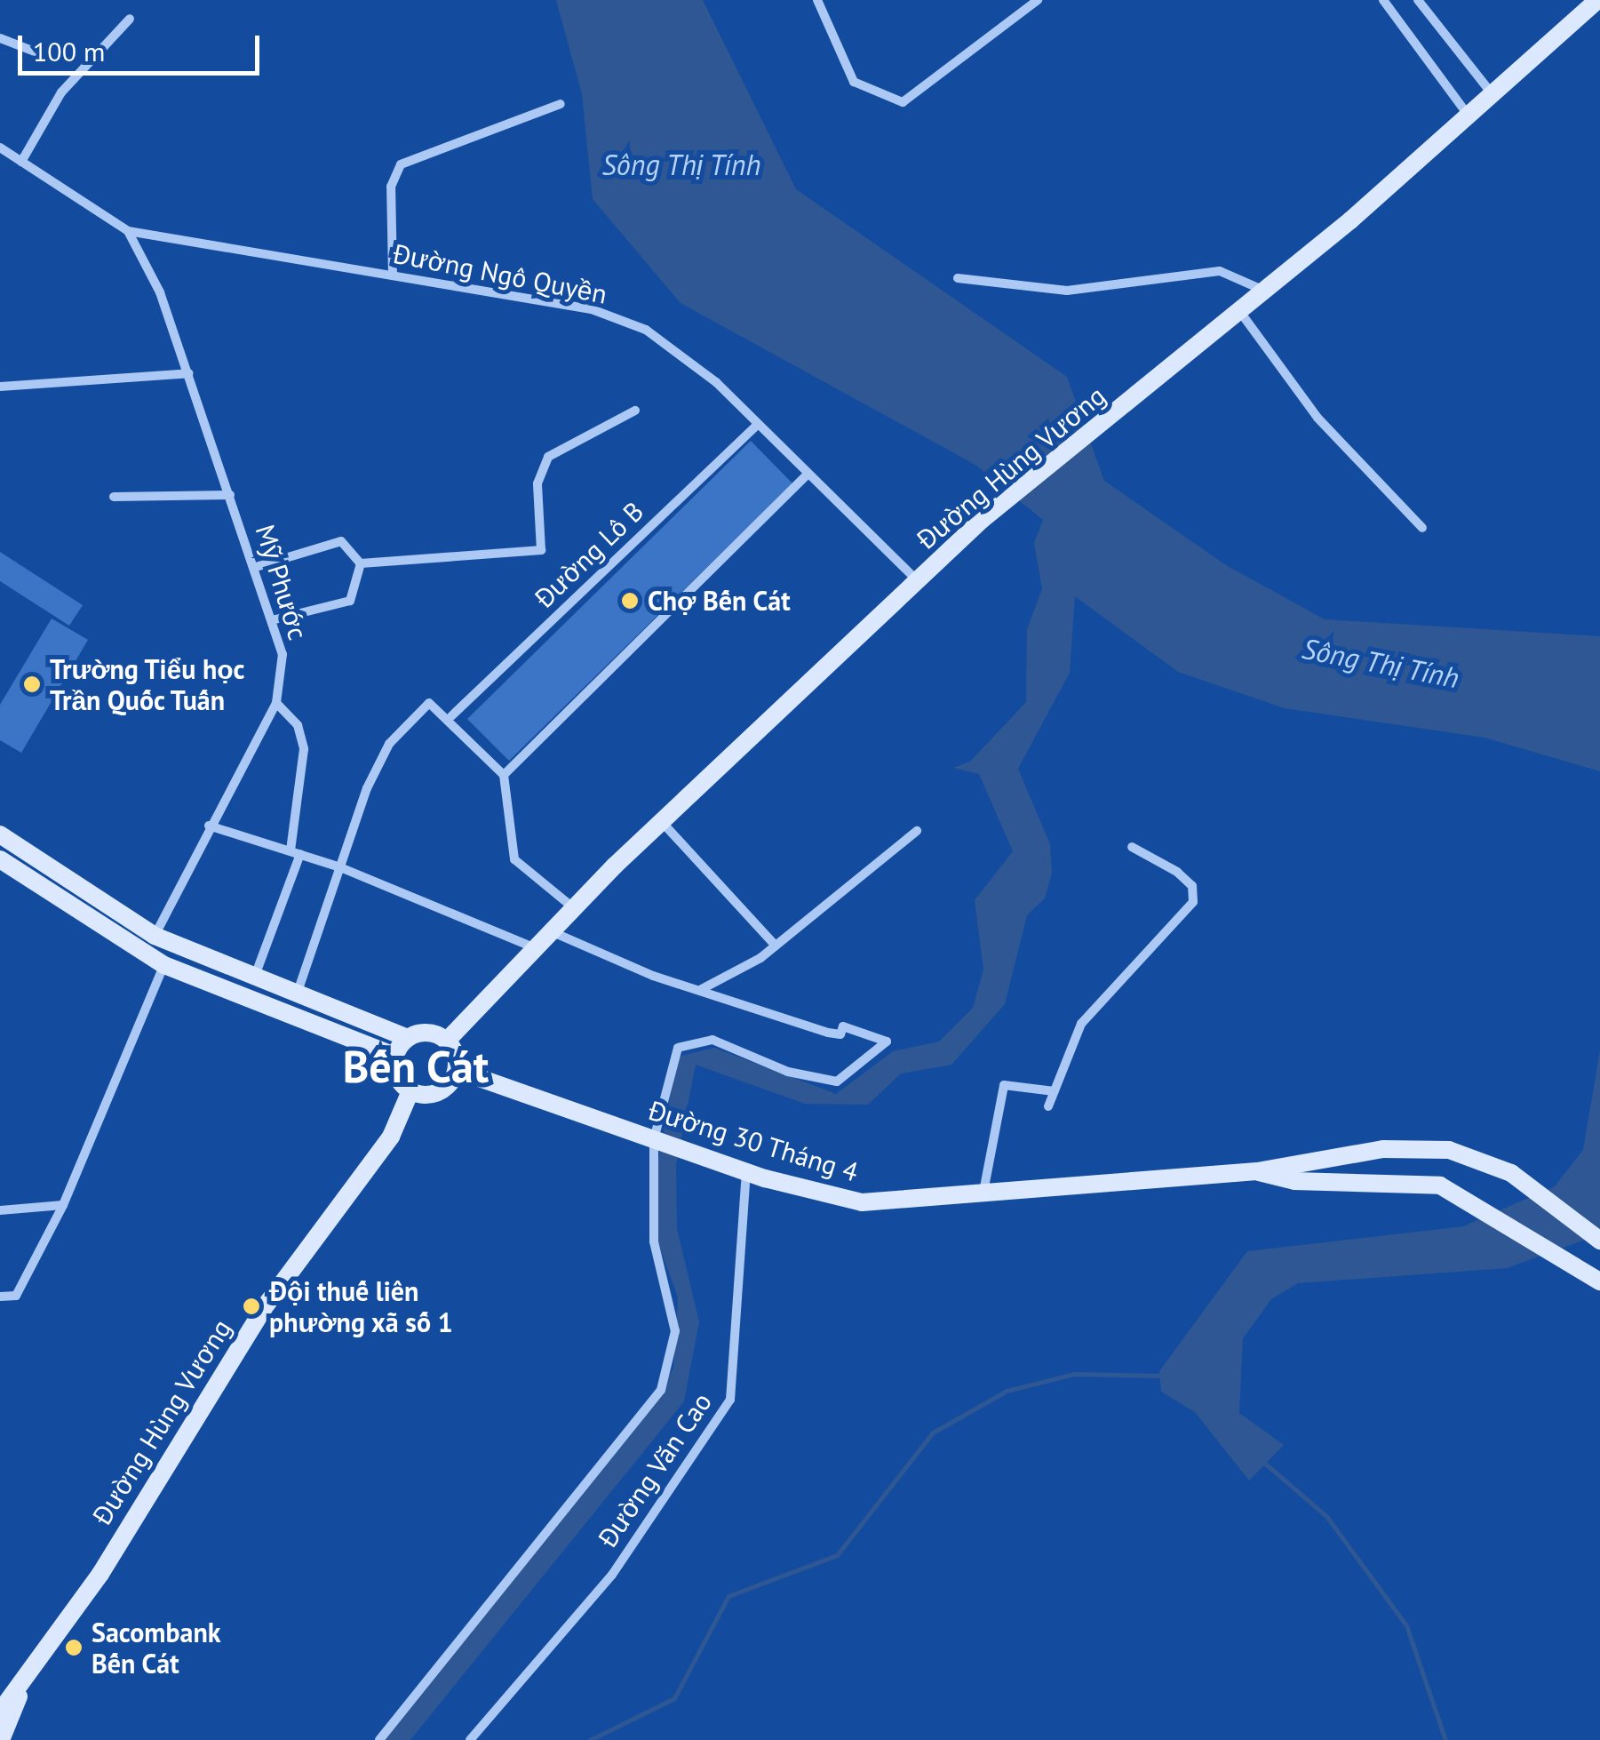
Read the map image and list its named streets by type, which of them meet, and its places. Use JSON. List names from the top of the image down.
{
  "streets": {
    "main road": ["Đường Hùng Vương", "Đường 30 Tháng 4"],
    "street": [
      "Đường Ngô Quyền",
      "Đường Lô B",
      "Mỹ Phước",
      "Đường Văn Cao"
    ]
  },
  "crossings": [
    ["Đường Ngô Quyền", "Đường Hùng Vương"],
    ["Đường Ngô Quyền", "Đường Lô B"],
    ["Đường Ngô Quyền", "Mỹ Phước"],
    ["Đường Hùng Vương", "Đường 30 Tháng 4"],
    ["Đường 30 Tháng 4", "Đường Văn Cao"]
  ],
  "districts": ["Bến Cát"],
  "water": ["Sông Thị Tính"],
  "places": [
    "Chợ Bến Cát",
    "Trường Tiểu học Trần Quốc Tuấn",
    "Đội thuế liên phường xã số 1",
    "Sacombank Bến Cát"
  ],
  "scale_bar": "100 m"
}
